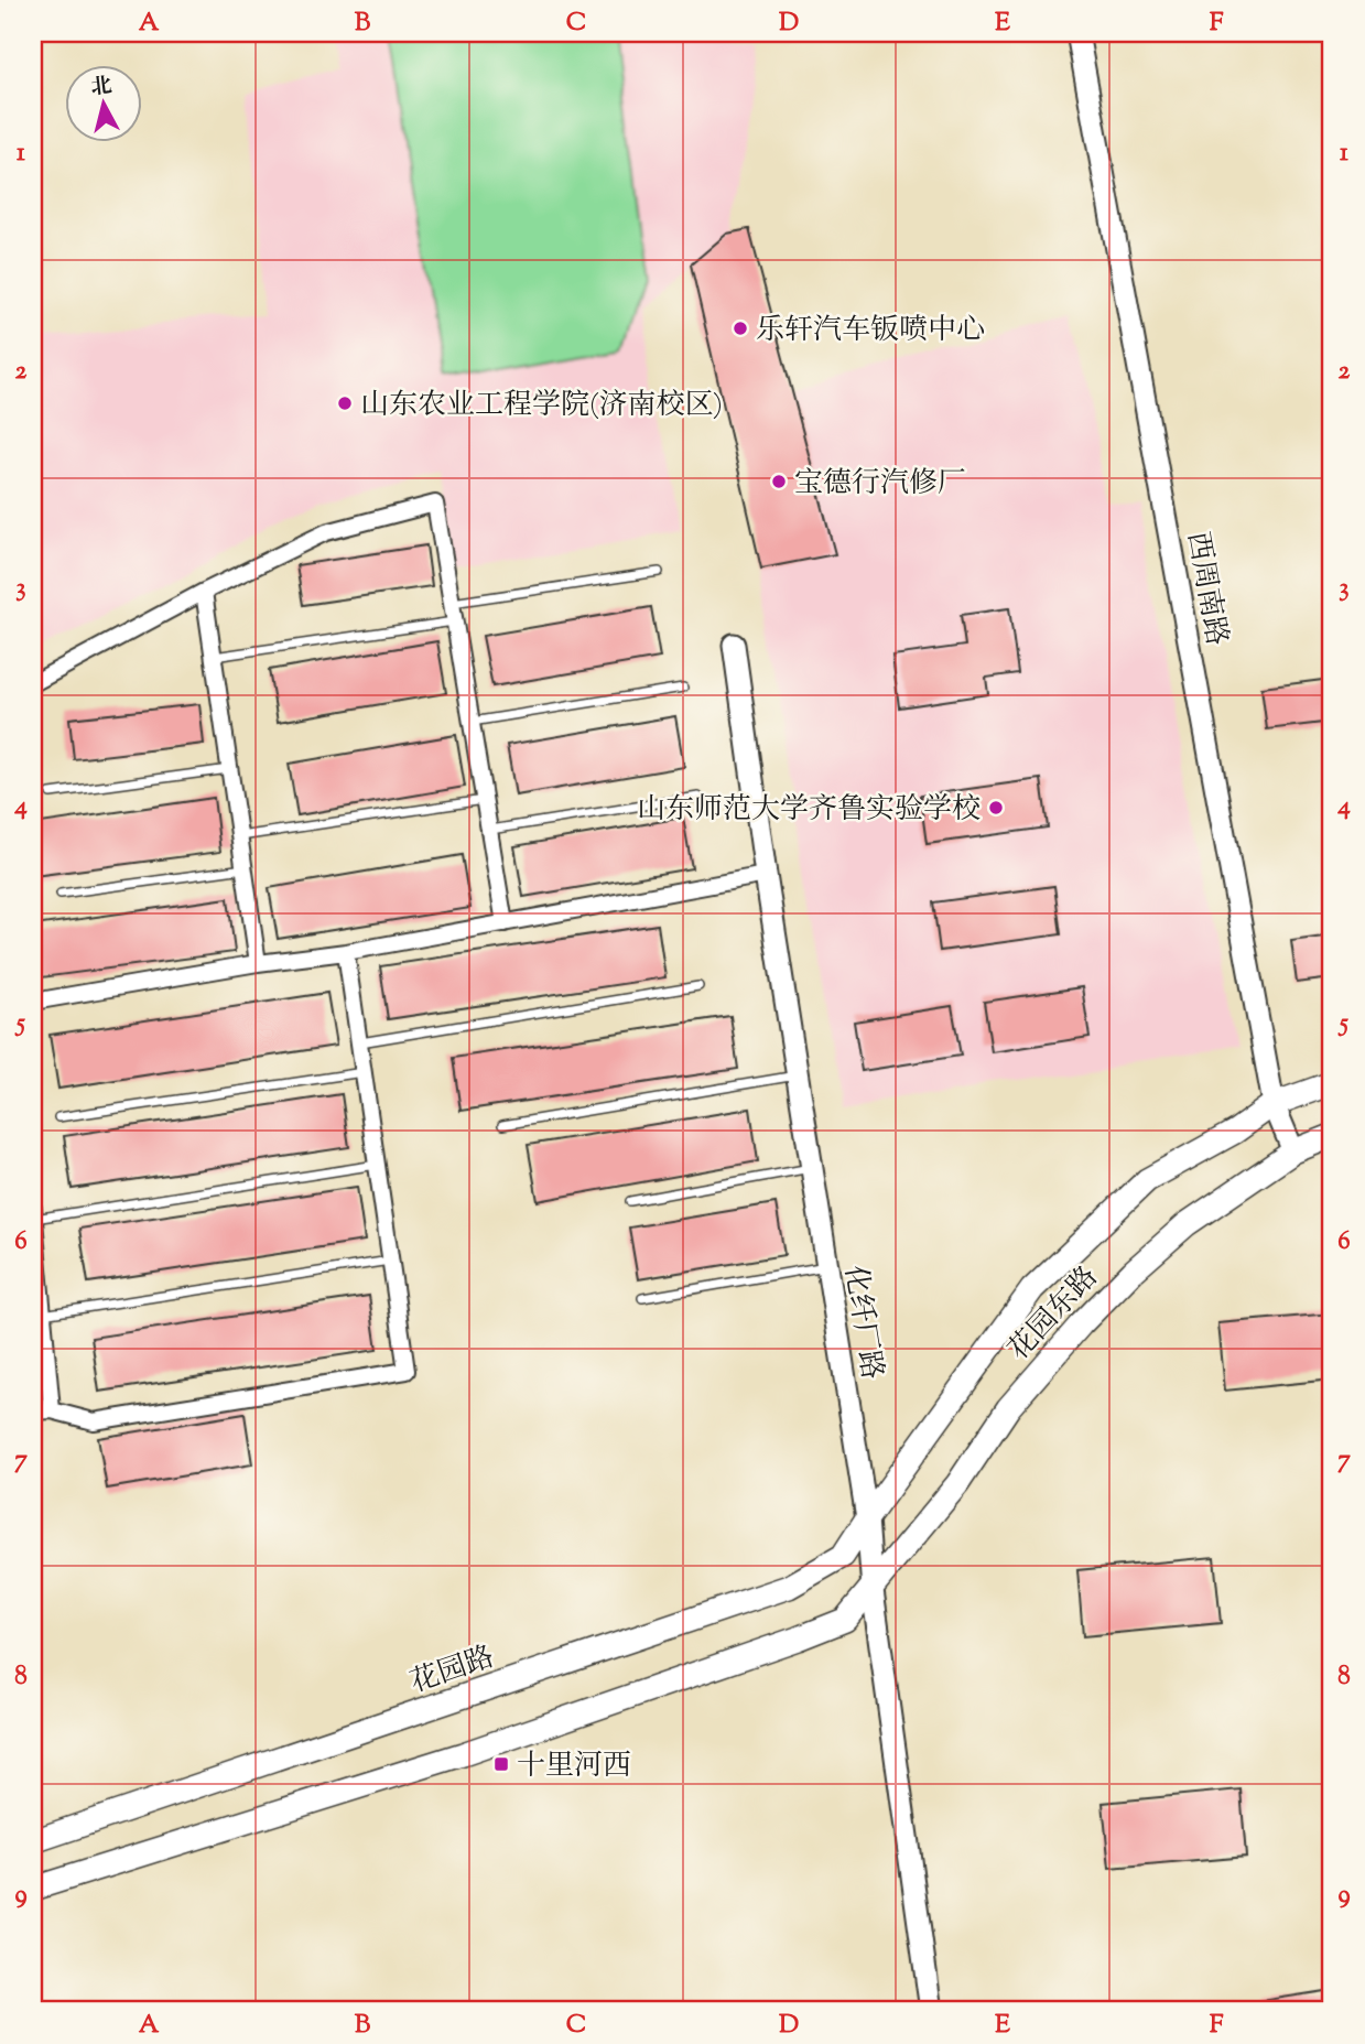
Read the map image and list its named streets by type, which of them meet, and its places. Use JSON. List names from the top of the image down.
{
  "streets": {
    "main road": [
      "西周南路",
      "花园东路",
      "化纤厂路",
      "花园路"
    ]
  },
  "crossings": [
    ["西周南路", "花园东路"],
    ["花园东路", "化纤厂路"],
    ["花园东路", "花园路"],
    ["化纤厂路", "花园路"]
  ],
  "places": {
    "other": [
      "乐轩汽车钣喷中心",
      "山东农业工程学院(济南校区)",
      "宝德行汽修厂",
      "山东师范大学齐鲁实验学校"
    ],
    "transit": ["十里河西"]
  },
  "north": "top",
  "grid": {
    "columns": [
      "A",
      "B",
      "C",
      "D",
      "E",
      "F"
    ],
    "rows": [
      "1",
      "2",
      "3",
      "4",
      "5",
      "6",
      "7",
      "8",
      "9"
    ]
  }
}
